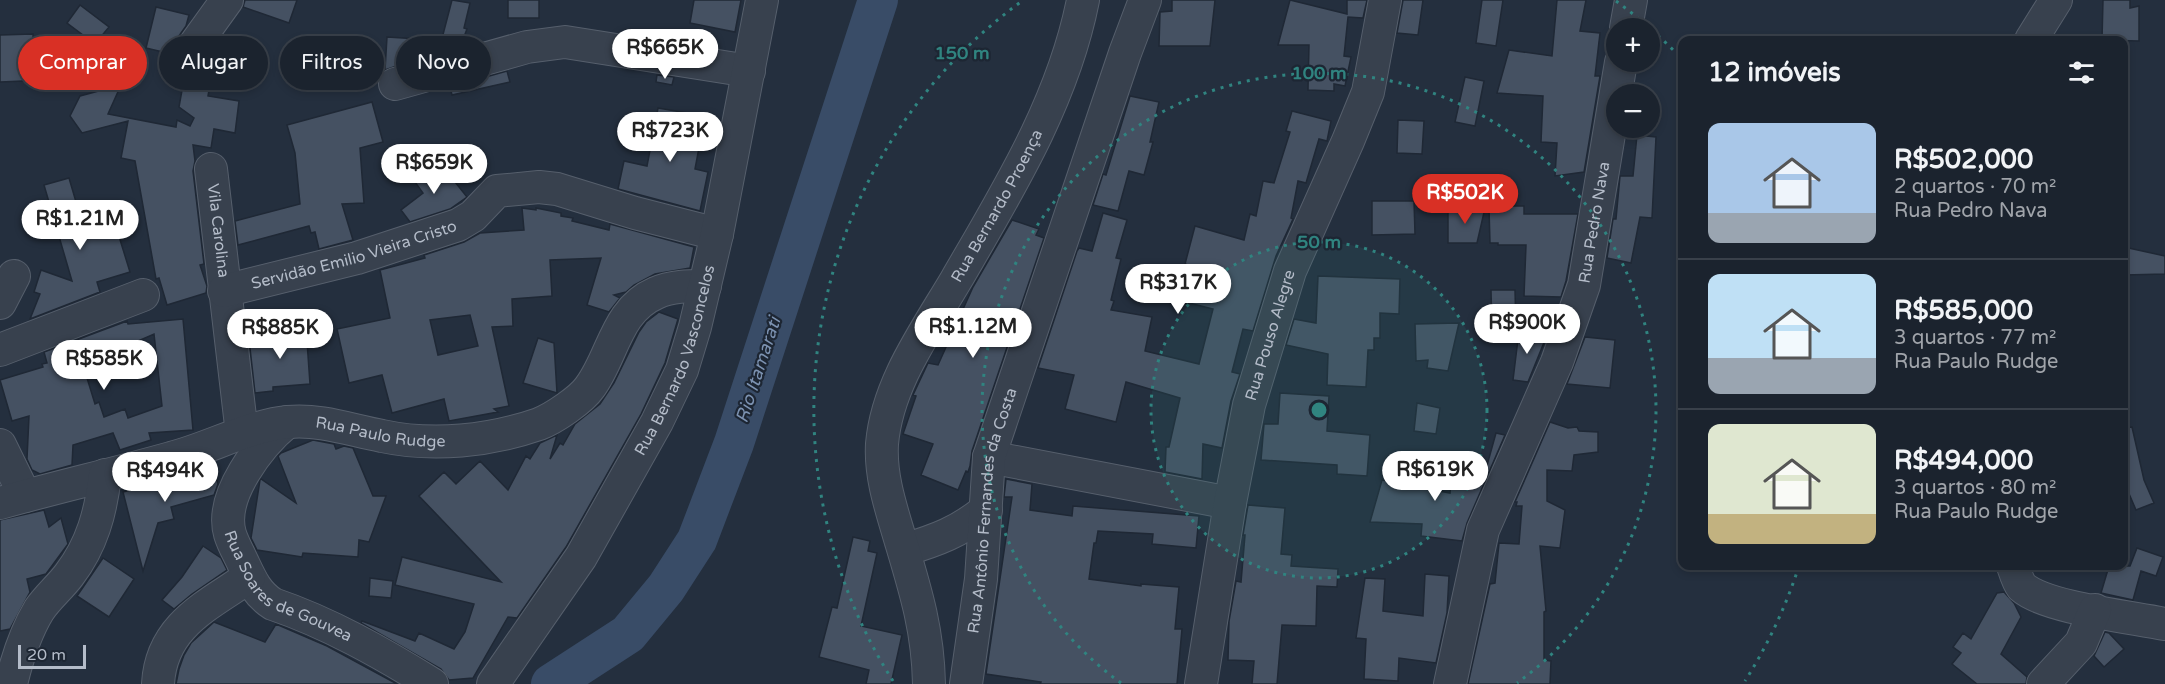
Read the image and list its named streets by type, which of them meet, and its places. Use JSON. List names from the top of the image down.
{
  "streets": {
    "street": [
      "Rua Bernardo Proença",
      "Rua Pedro Nava",
      "Vila Carolina",
      "Servidão Emilio Vieira Cristo",
      "Rua Pouso Alegre",
      "Rua Bernardo Vasconcelos",
      "Rua Paulo Rudge",
      "Rua Antônio Fernandes da Costa",
      "Rua Soares de Gouvea"
    ]
  },
  "crossings": [
    ["Vila Carolina", "Servidão Emilio Vieira Cristo"],
    ["Vila Carolina", "Rua Paulo Rudge"],
    ["Servidão Emilio Vieira Cristo", "Rua Bernardo Vasconcelos"],
    ["Rua Bernardo Vasconcelos", "Rua Paulo Rudge"],
    ["Rua Paulo Rudge", "Rua Soares de Gouvea"]
  ],
  "water": ["Rio Itamarati"],
  "scale_bar": "20 m",
  "page": {
    "map_buttons": ["+", "−"],
    "price": [
      "R$665K",
      "R$723K",
      "R$659K",
      "R$502K",
      "R$1.21M",
      "R$317K",
      "R$900K",
      "R$1.12M",
      "R$885K",
      "R$585K",
      "R$619K",
      "R$494K"
    ],
    "chip": [
      "Comprar",
      "Alugar",
      "Filtros",
      "Novo"
    ],
    "heading": "12 imóveis",
    "list": [
      {
        "name": "R$502,000",
        "note": "2 quartos · 70 m² · Rua Pedro Nava"
      },
      {
        "name": "R$585,000",
        "note": "3 quartos · 77 m² · Rua Paulo Rudge"
      },
      {
        "name": "R$494,000",
        "note": "3 quartos · 80 m² · Rua Paulo Rudge"
      }
    ],
    "scale": "20 m"
  },
  "rings": ["150 m", "100 m", "50 m"]
}
